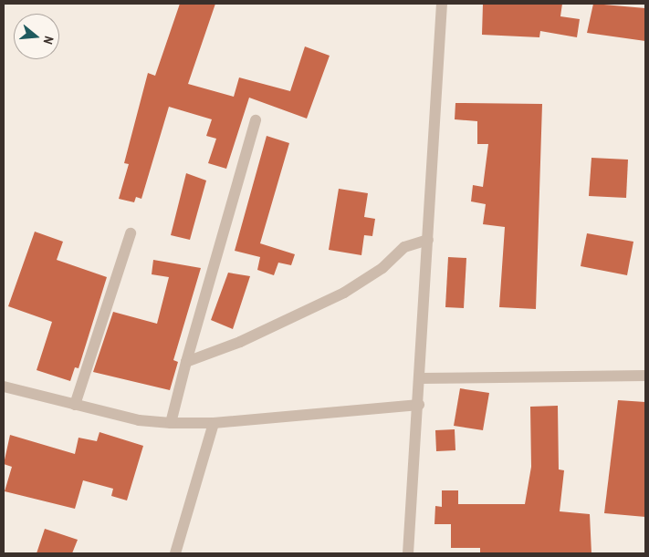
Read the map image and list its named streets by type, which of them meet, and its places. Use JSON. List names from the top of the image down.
{
  "north": "right"
}
